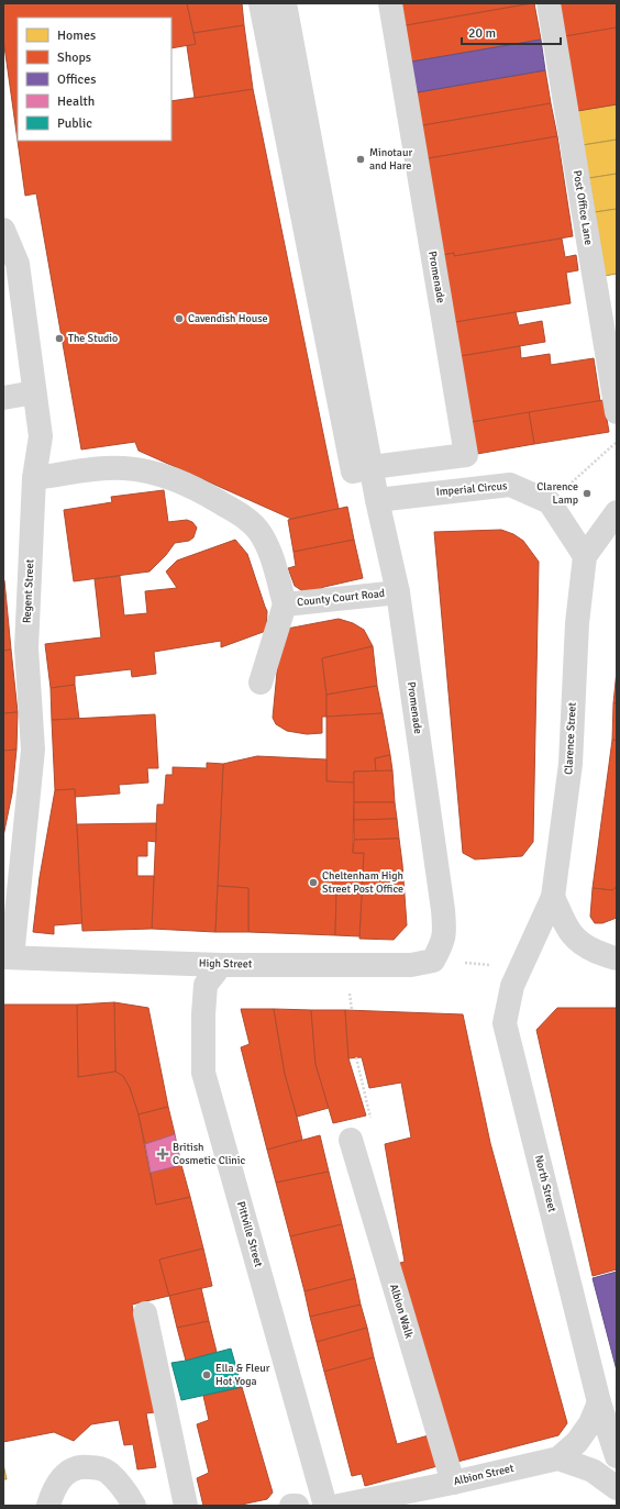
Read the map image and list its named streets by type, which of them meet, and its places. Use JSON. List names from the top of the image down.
{
  "streets": {
    "street": [
      "Post Office Lane",
      "Promenade",
      "Imperial Circus",
      "Regent Street",
      "County Court Road",
      "Clarence Street",
      "High Street",
      "North Street",
      "Pittville Street",
      "Albion Walk",
      "Albion Street"
    ]
  },
  "crossings": [
    ["Promenade", "Imperial Circus"],
    ["Promenade", "County Court Road"],
    ["Promenade", "High Street"],
    ["Regent Street", "County Court Road"],
    ["Regent Street", "High Street"],
    ["Clarence Street", "North Street"],
    ["High Street", "Pittville Street"],
    ["North Street", "Albion Street"],
    ["Albion Walk", "Albion Street"]
  ],
  "places": {
    "other": [
      "Minotaur and Hare",
      "Cavendish House",
      "The Studio",
      "Clarence Lamp",
      "Cheltenham High Street Post Office",
      "Ella & Fleur Hot Yoga"
    ],
    "health": ["British Cosmetic Clinic"]
  },
  "legend": [
    "Homes",
    "Shops",
    "Offices",
    "Health",
    "Public"
  ],
  "scale_bar": "20 m"
}
